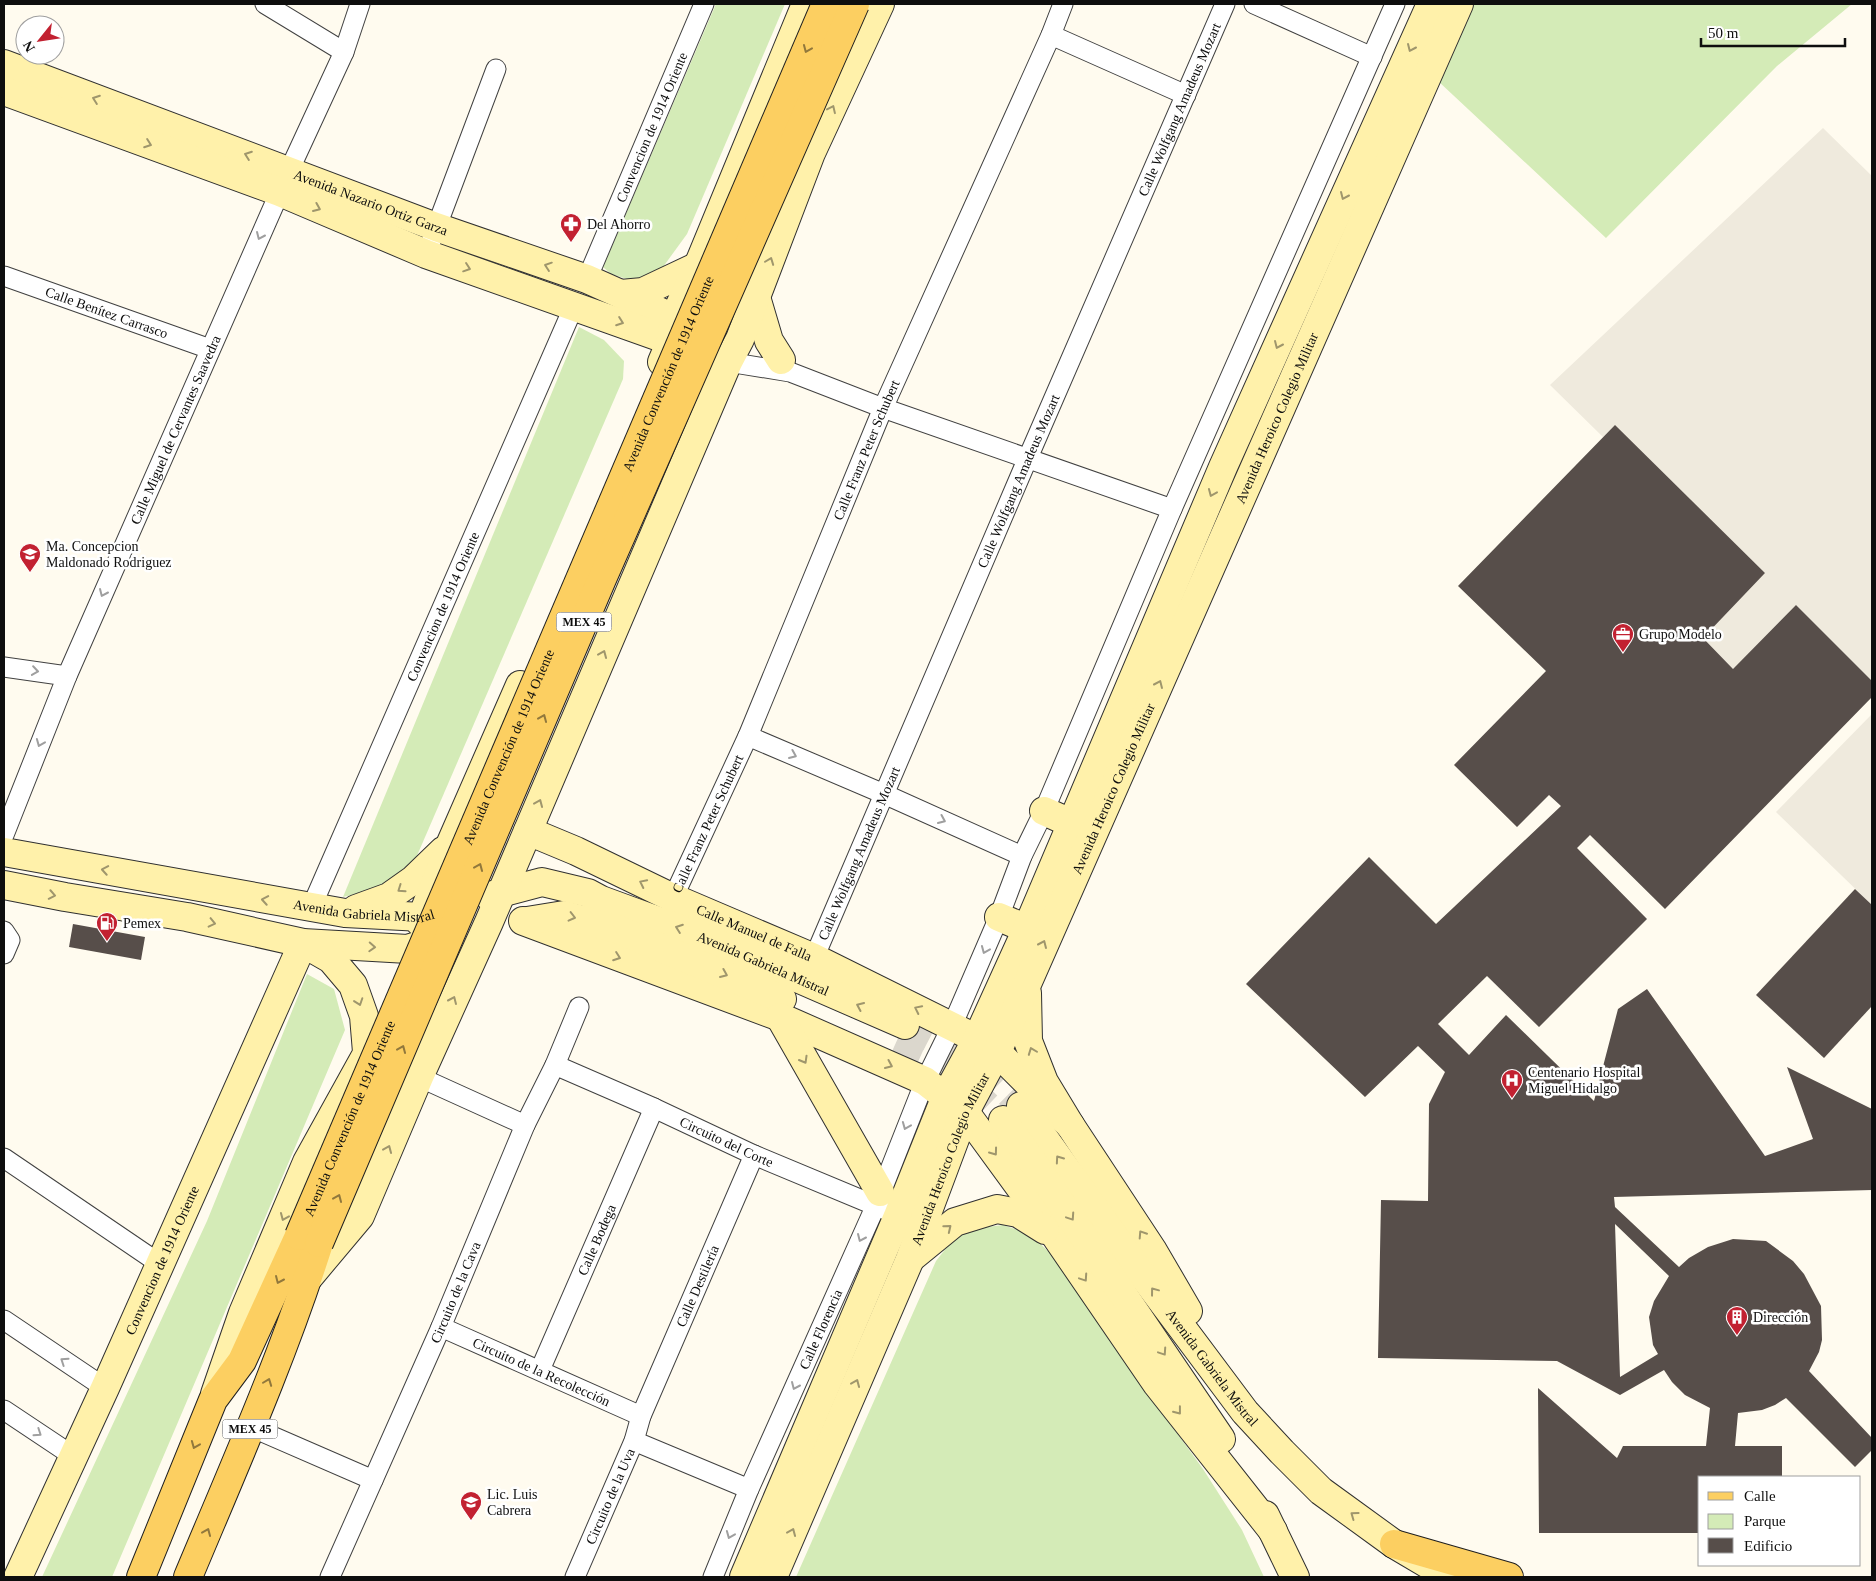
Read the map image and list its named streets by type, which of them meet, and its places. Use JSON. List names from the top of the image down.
{
  "streets": {
    "main road": ["Avenida Convención de 1914 Oriente", "MEX 45"],
    "street": [
      "Calle Wolfgang Amadeus Mozart",
      "Convencion de 1914 Oriente",
      "Avenida Nazario Ortiz Garza",
      "Calle Benítez Carrasco",
      "Avenida Heroico Colegio Militar",
      "Calle Miguel de Cervantes Saavedra",
      "Calle Franz Peter Schubert",
      "Avenida Gabriela Mistral",
      "Calle Manuel de Falla",
      "Circuito del Corte",
      "Calle Bodega",
      "Calle Destilería",
      "Circuito de la Cava",
      "Calle Florencia",
      "Circuito de la Recolección",
      "Circuito de la Uva"
    ]
  },
  "crossings": [
    ["Calle Wolfgang Amadeus Mozart", "Calle Manuel de Falla"],
    ["Convencion de 1914 Oriente", "Avenida Nazario Ortiz Garza"],
    ["Convencion de 1914 Oriente", "Avenida Gabriela Mistral"],
    ["Avenida Nazario Ortiz Garza", "Avenida Convención de 1914 Oriente"],
    ["Avenida Nazario Ortiz Garza", "Calle Miguel de Cervantes Saavedra"],
    ["Calle Benítez Carrasco", "Calle Miguel de Cervantes Saavedra"],
    ["Avenida Convención de 1914 Oriente", "Avenida Gabriela Mistral"],
    ["Avenida Convención de 1914 Oriente", "Calle Manuel de Falla"],
    ["Avenida Heroico Colegio Militar", "Avenida Gabriela Mistral"],
    ["Avenida Heroico Colegio Militar", "Calle Manuel de Falla"],
    ["Avenida Heroico Colegio Militar", "Circuito del Corte"],
    ["Avenida Heroico Colegio Militar", "Calle Florencia"],
    ["Calle Franz Peter Schubert", "Calle Manuel de Falla"],
    ["Circuito del Corte", "Calle Bodega"],
    ["Circuito del Corte", "Calle Destilería"],
    ["Circuito del Corte", "Circuito de la Cava"],
    ["Circuito del Corte", "Calle Florencia"],
    ["Calle Bodega", "Circuito de la Recolección"],
    ["Calle Destilería", "Circuito de la Recolección"],
    ["Calle Destilería", "Circuito de la Uva"],
    ["Circuito de la Cava", "Circuito de la Recolección"],
    ["Circuito de la Recolección", "Circuito de la Uva"]
  ],
  "one_way": ["Calle Miguel de Cervantes Saavedra", "Calle Florencia"],
  "places": {
    "pharmacy": ["Del Ahorro"],
    "school or university": ["Ma. Concepcion Maldonado Rodriguez", "Lic. Luis Cabrera"],
    "office": ["Grupo Modelo"],
    "fuel station": ["Pemex"],
    "hospital": ["Centenario Hospital Miguel Hidalgo"],
    "building": ["Dirección"]
  },
  "legend": ["Calle", "Parque", "Edificio"],
  "scale_bar": "50 m",
  "north": "bottom left"
}
